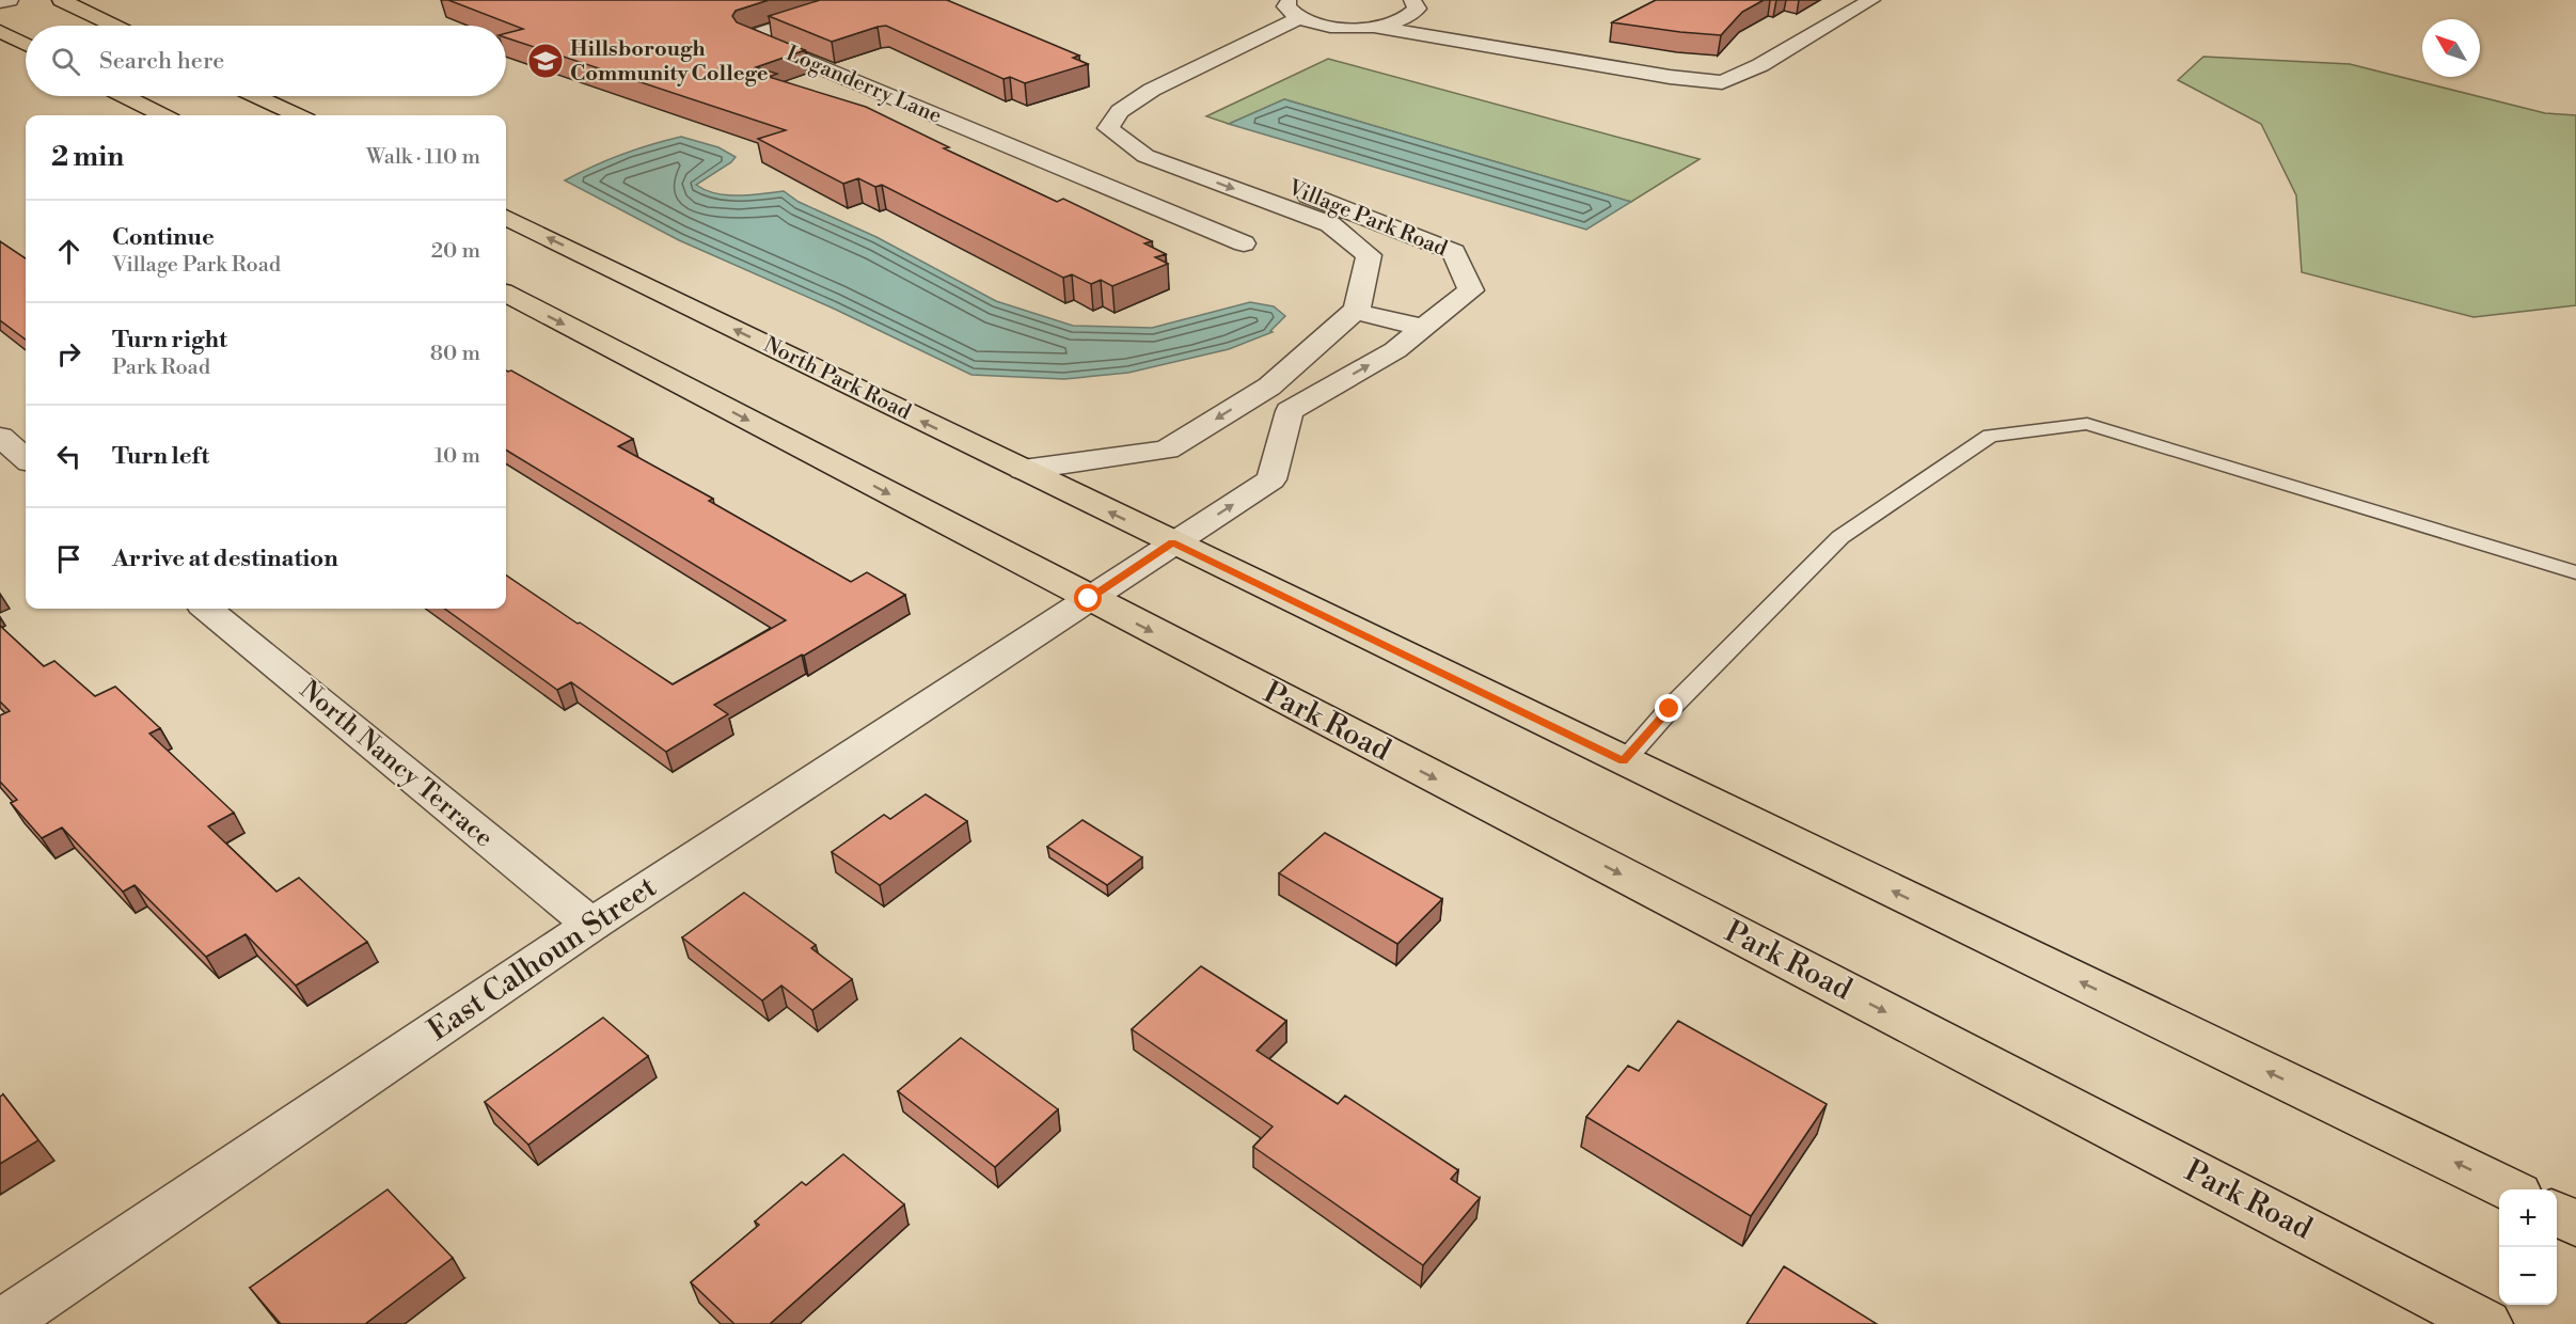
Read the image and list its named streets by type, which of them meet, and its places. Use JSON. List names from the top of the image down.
{
  "streets": {
    "main road": ["North Park Road", "Park Road"],
    "street": [
      "Loganderry Lane",
      "Village Park Road",
      "North Nancy Terrace",
      "East Calhoun Street"
    ]
  },
  "crossings": [
    ["Park Road", "East Calhoun Street"],
    ["North Nancy Terrace", "East Calhoun Street"]
  ],
  "places": {
    "school or university": ["Hillsborough Community College"]
  },
  "north": "top left",
  "page": {
    "search": "Search here",
    "heading": ["2 min", "Walk · 110 m"],
    "list": [
      ["Continue", "Village Park Road", "20 m"],
      ["Turn right", "Park Road", "80 m"],
      ["Turn left", "10 m"],
      "Arrive at destination"
    ],
    "map_buttons": ["+", "−"]
  }
}
